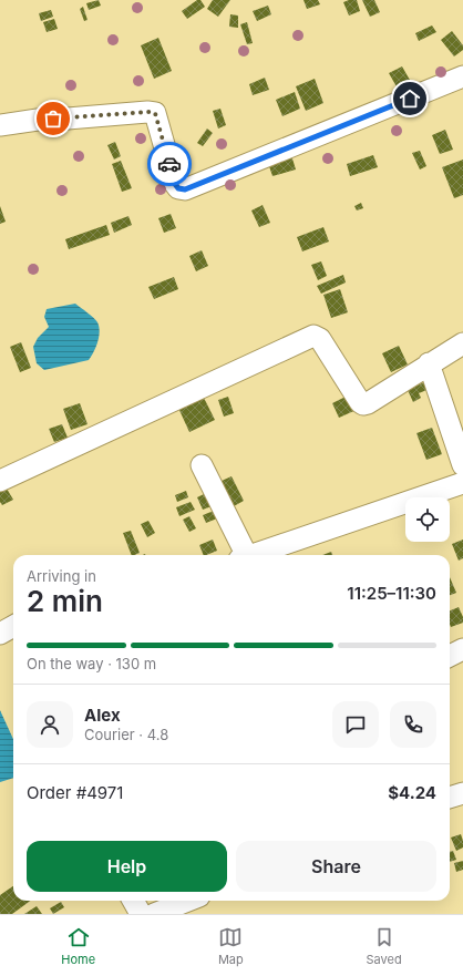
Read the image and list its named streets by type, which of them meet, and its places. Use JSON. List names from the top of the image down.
{
  "page": {
    "heading": ["2 min", "Arriving in", "11:25–11:30"],
    "panel": [
      "Alex",
      "Courier · 4.8",
      "Order #4971",
      "$4.24"
    ],
    "bar": "On the way · 130 m",
    "buttons": ["Help", "Share"],
    "tabs": ["Home", "Map", "Saved"]
  }
}
